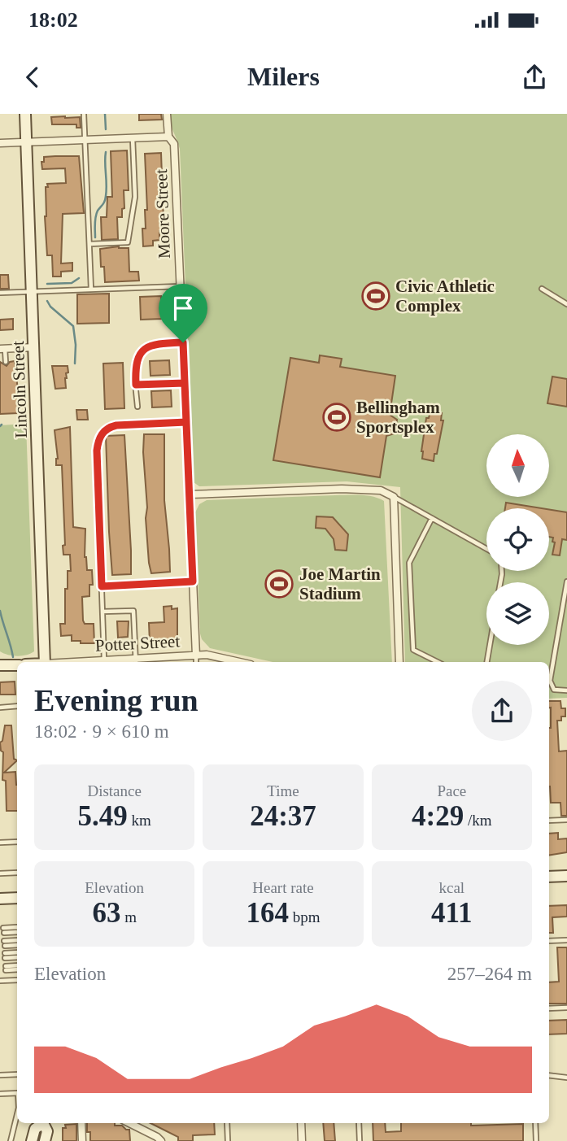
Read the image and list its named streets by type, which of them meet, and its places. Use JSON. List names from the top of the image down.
{
  "streets": {
    "street": ["Moore Street", "Lincoln Street", "Potter Street"]
  },
  "crossings": [
    ["Moore Street", "Potter Street"]
  ],
  "places": {
    "sports": ["Civic Athletic Complex", "Bellingham Sportsplex", "Joe Martin Stadium"]
  },
  "north": "top",
  "page": {
    "status": "18:02",
    "header": "Milers",
    "heading": ["Evening run", "18:02 · 9 × 610 m"],
    "stats": [
      ["Distance", "5.49 km"],
      ["Time", "24:37"],
      ["Pace", "4:29 /km"],
      ["Elevation", "63 m"],
      ["Heart rate", "164 bpm"],
      ["kcal", "411"]
    ],
    "chart": ["Elevation", "257–264 m"]
  }
}
